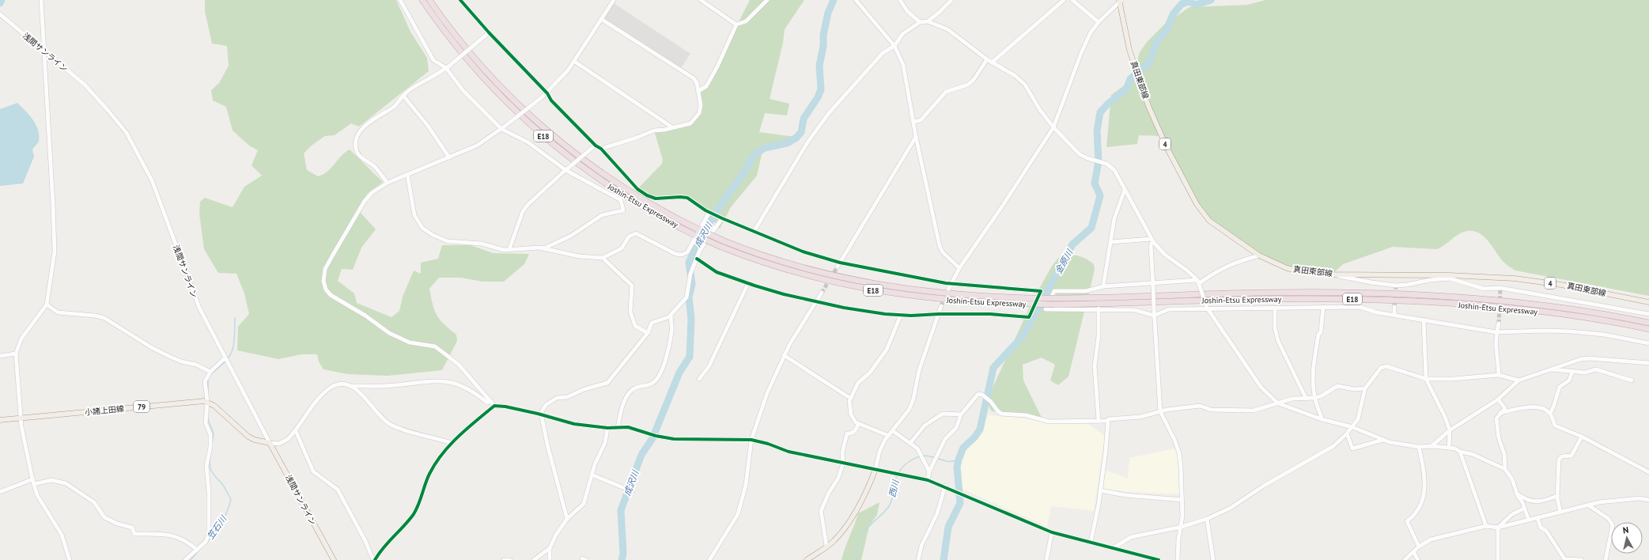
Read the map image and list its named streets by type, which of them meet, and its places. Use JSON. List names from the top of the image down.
{
  "streets": {
    "highway": ["E18", "Joshin-Etsu Expressway"],
    "main road": [
      "浅間サンライン",
      "真田東部線",
      "4",
      "79",
      "小諸上田線"
    ]
  },
  "water": [
    "成沢川",
    "金原川",
    "西川",
    "笠石川"
  ],
  "north": "top"
}
